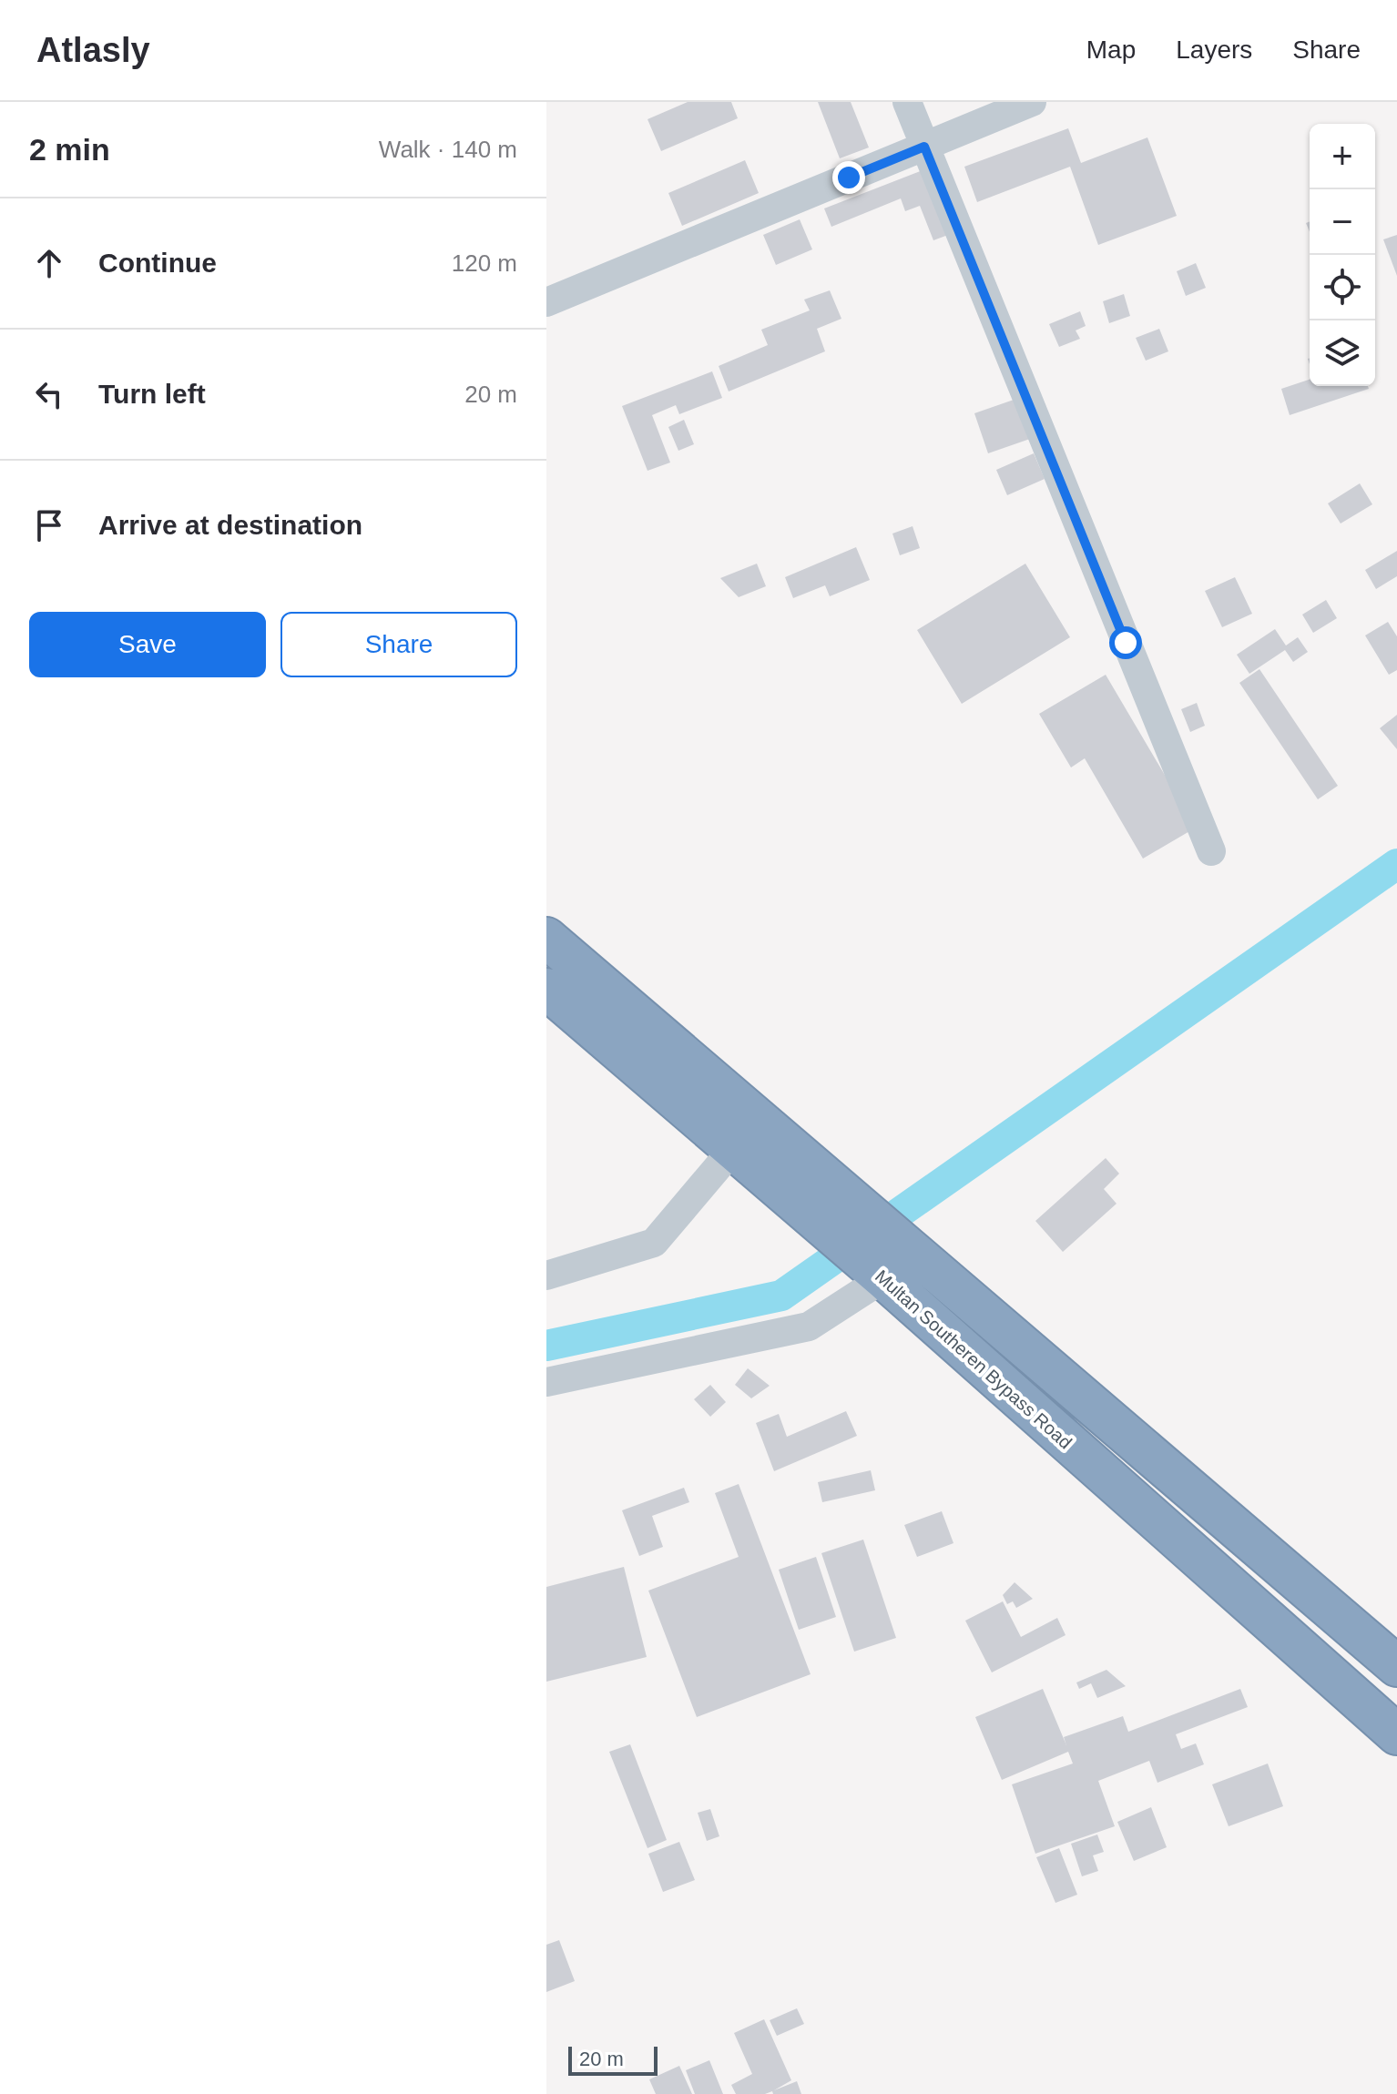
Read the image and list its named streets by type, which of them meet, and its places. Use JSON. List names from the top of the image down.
{
  "streets": {
    "highway": ["Multan Southeren Bypass Road"]
  },
  "scale_bar": "20 m",
  "page": {
    "header": "Atlasly",
    "nav": ["Map", "Layers", "Share"],
    "heading": ["2 min", "Walk · 140 m"],
    "map_buttons": ["+", "−"],
    "list": [
      ["Continue", "120 m"],
      ["Turn left", "20 m"],
      "Arrive at destination"
    ],
    "buttons": ["Save", "Share"],
    "scale": "20 m"
  }
}
